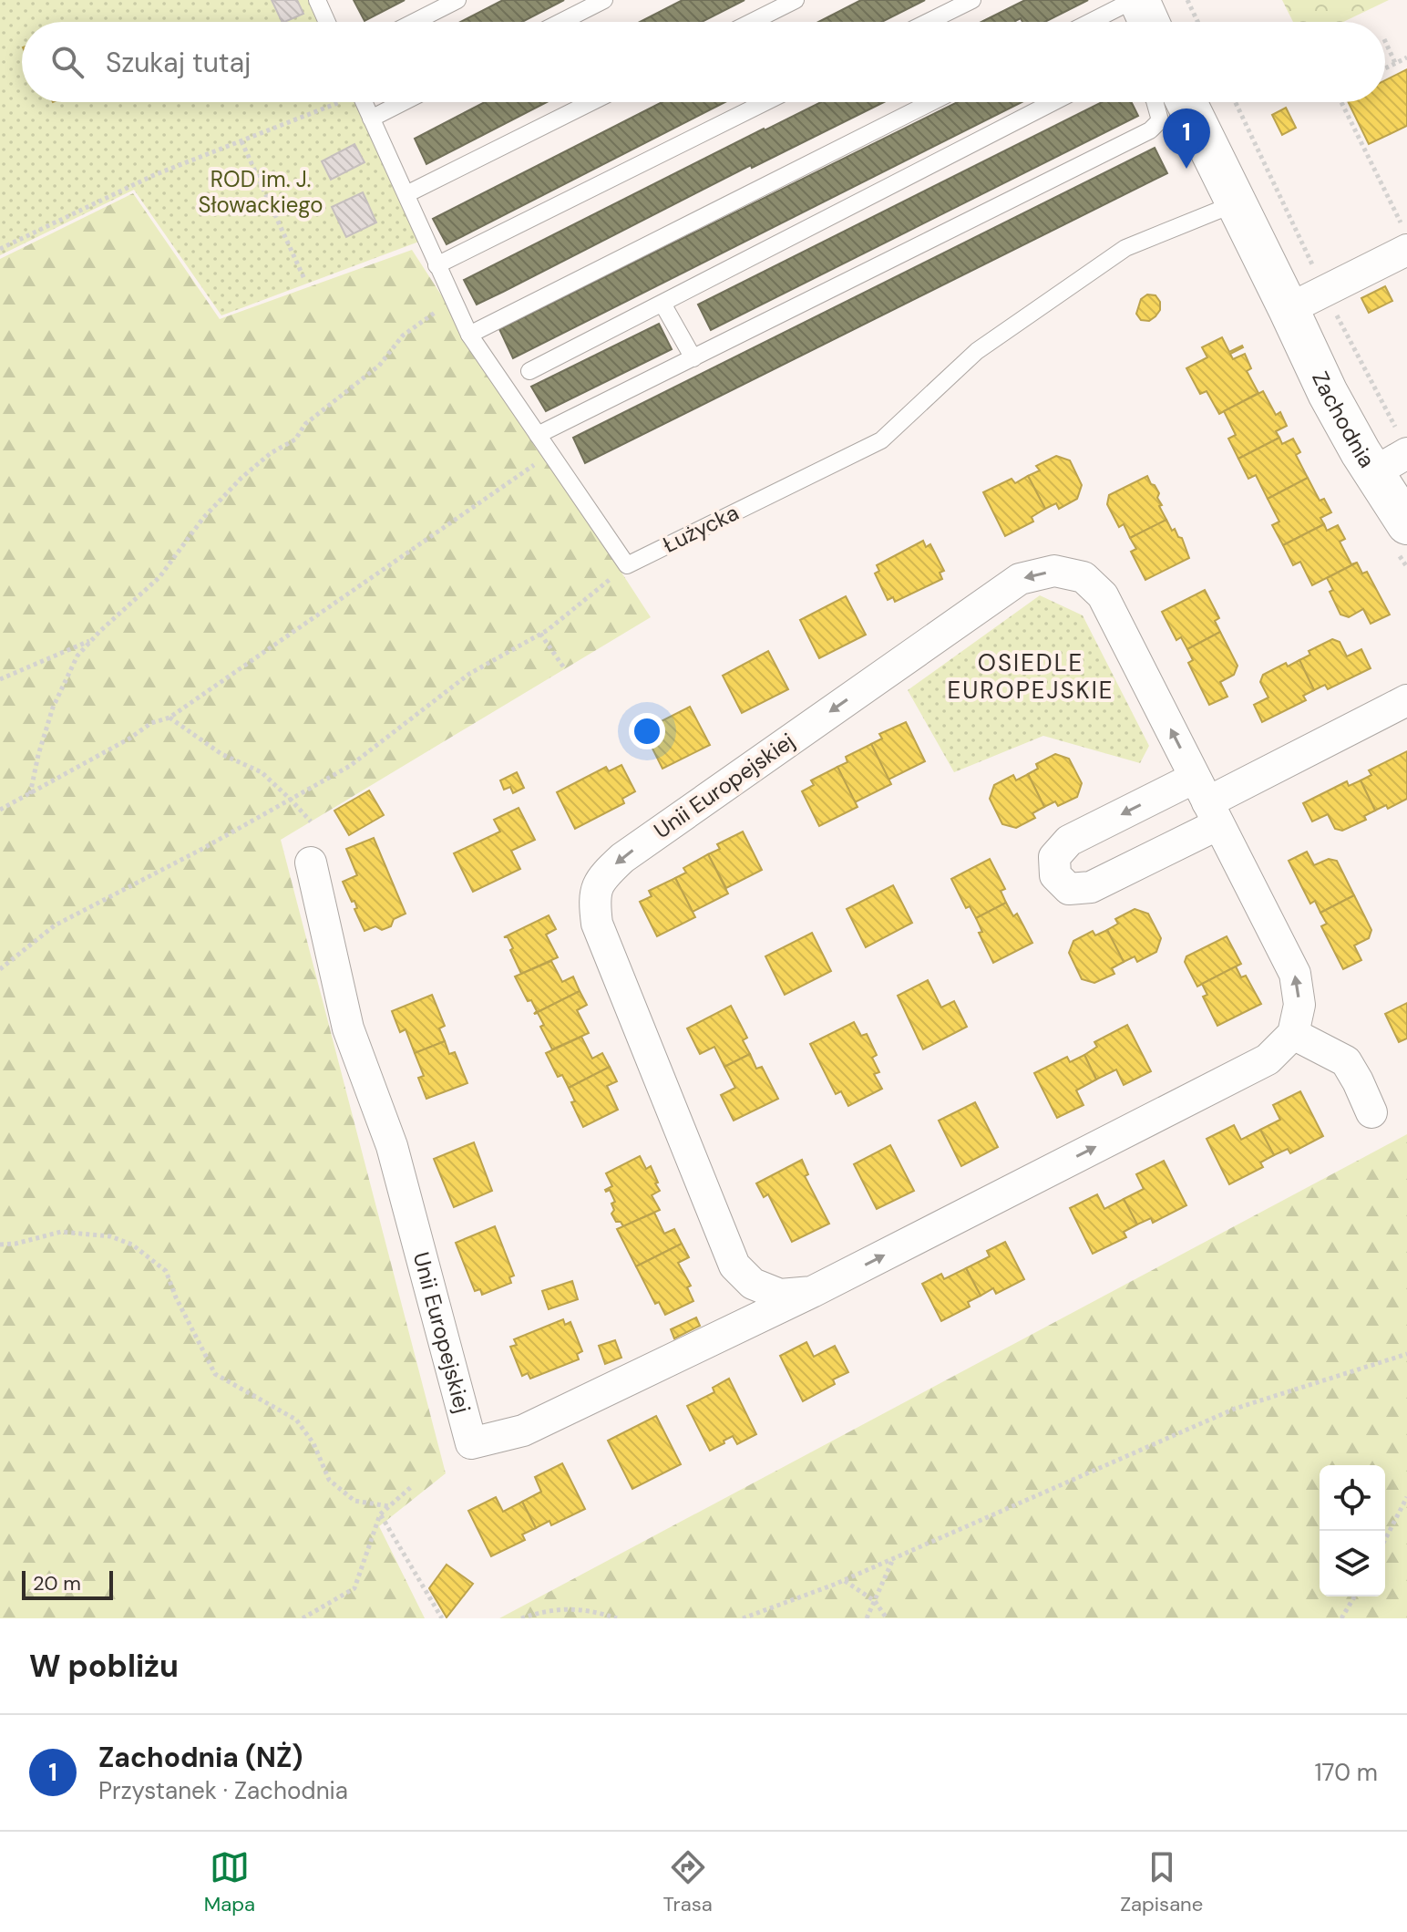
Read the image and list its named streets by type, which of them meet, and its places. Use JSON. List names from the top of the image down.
{
  "streets": {
    "street": ["Zachodnia", "Unii Europejskiej"],
    "lane": ["Łużycka"]
  },
  "crossings": [
    ["Zachodnia", "Łużycka"]
  ],
  "districts": ["OSIEDLE EUROPEJSKIE"],
  "parks": ["ROD im. J. Słowackiego"],
  "scale_bar": "20 m",
  "page": {
    "search": "Szukaj tutaj",
    "pins": "1",
    "scale": "20 m",
    "heading": "W pobliżu",
    "list": [
      {
        "mark": "1",
        "name": "Zachodnia (NŻ)",
        "note": "Przystanek · Zachodnia",
        "value": "170 m"
      }
    ],
    "nav": ["Mapa", "Trasa", "Zapisane"]
  }
}
